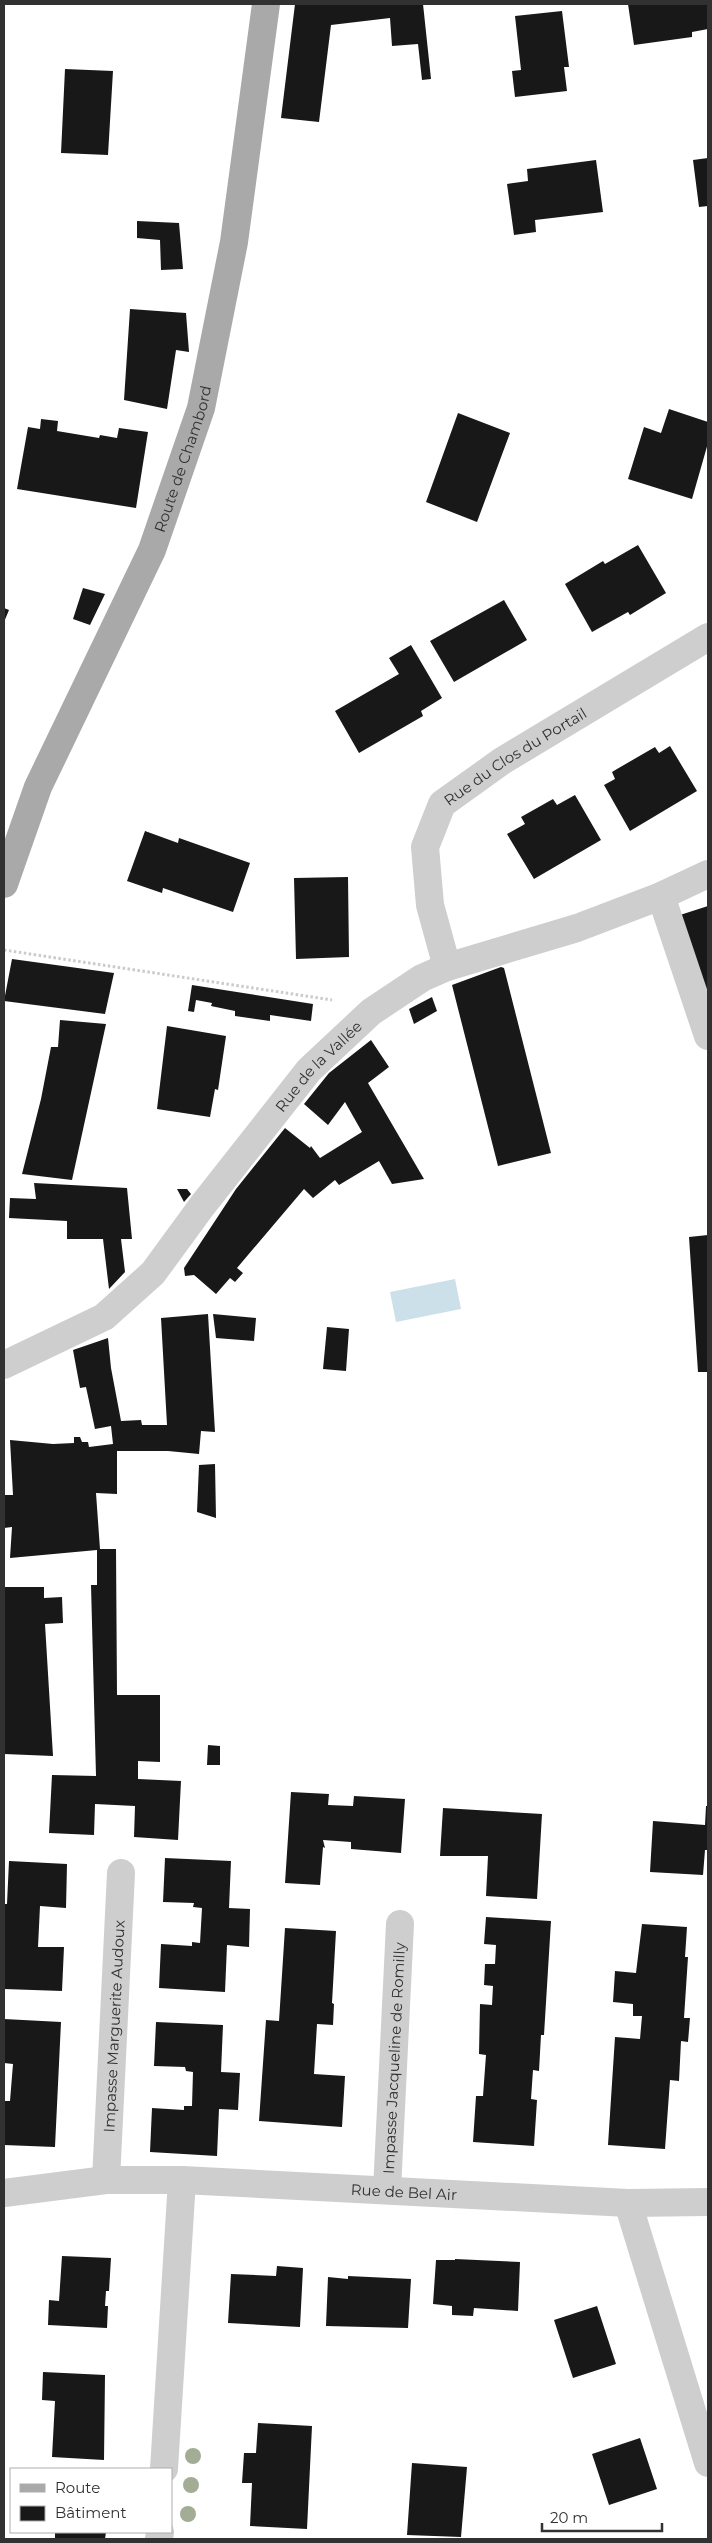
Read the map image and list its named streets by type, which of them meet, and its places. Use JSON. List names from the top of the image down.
{
  "streets": {
    "main road": ["Route de Chambord"],
    "street": [
      "Rue du Clos du Portail",
      "Rue de la Vallée",
      "Impasse Marguerite Audoux",
      "Impasse Jacqueline de Romilly",
      "Rue de Bel Air"
    ]
  },
  "crossings": [
    ["Rue du Clos du Portail", "Rue de la Vallée"],
    ["Impasse Marguerite Audoux", "Rue de Bel Air"],
    ["Impasse Jacqueline de Romilly", "Rue de Bel Air"]
  ],
  "legend": ["Route", "Bâtiment"],
  "scale_bar": "20 m"
}
